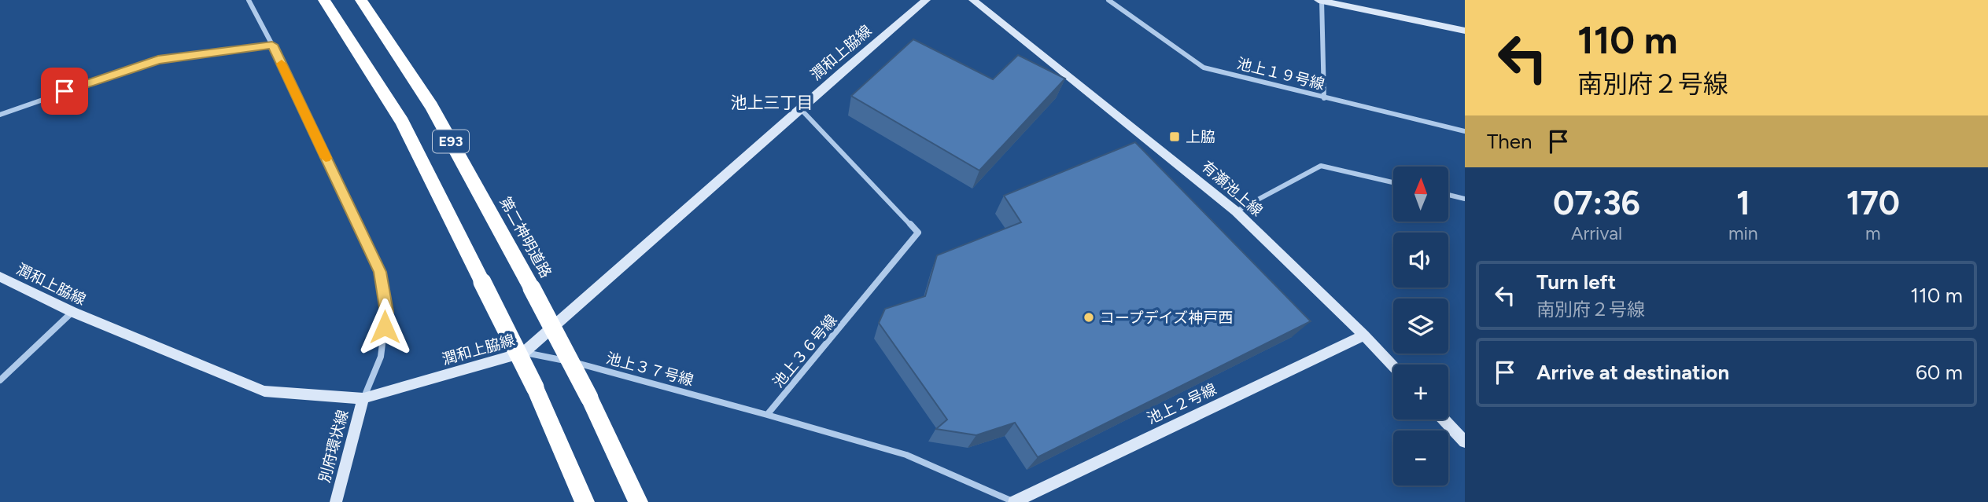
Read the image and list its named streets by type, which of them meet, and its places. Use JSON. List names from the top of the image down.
{
  "streets": {
    "highway": ["E93", "第二神明道路"],
    "street": [
      "潤和上脇線",
      "池上１９号線",
      "有瀬池上線",
      "池上３６号線",
      "池上３７号線",
      "池上２号線",
      "別府環状線"
    ]
  },
  "crossings": [
    ["潤和上脇線", "池上３６号線"],
    ["潤和上脇線", "池上３７号線"],
    ["潤和上脇線", "別府環状線"],
    ["有瀬池上線", "池上２号線"],
    ["池上３６号線", "池上３７号線"]
  ],
  "districts": ["池上三丁目"],
  "places": {
    "transit": ["上脇"],
    "other": ["コープデイズ神戸西"]
  },
  "north": "top",
  "page": {
    "turn": ["110 m", "南別府２号線"],
    "then": "Then",
    "map_buttons": ["+", "−"],
    "eta": [
      "07:36",
      "Arrival",
      "1",
      "min",
      "170",
      "m"
    ],
    "list": [
      {
        "name": "Turn left",
        "note": "南別府２号線",
        "value": "110 m"
      },
      {
        "name": "Arrive at destination",
        "value": "60 m"
      }
    ]
  }
}
